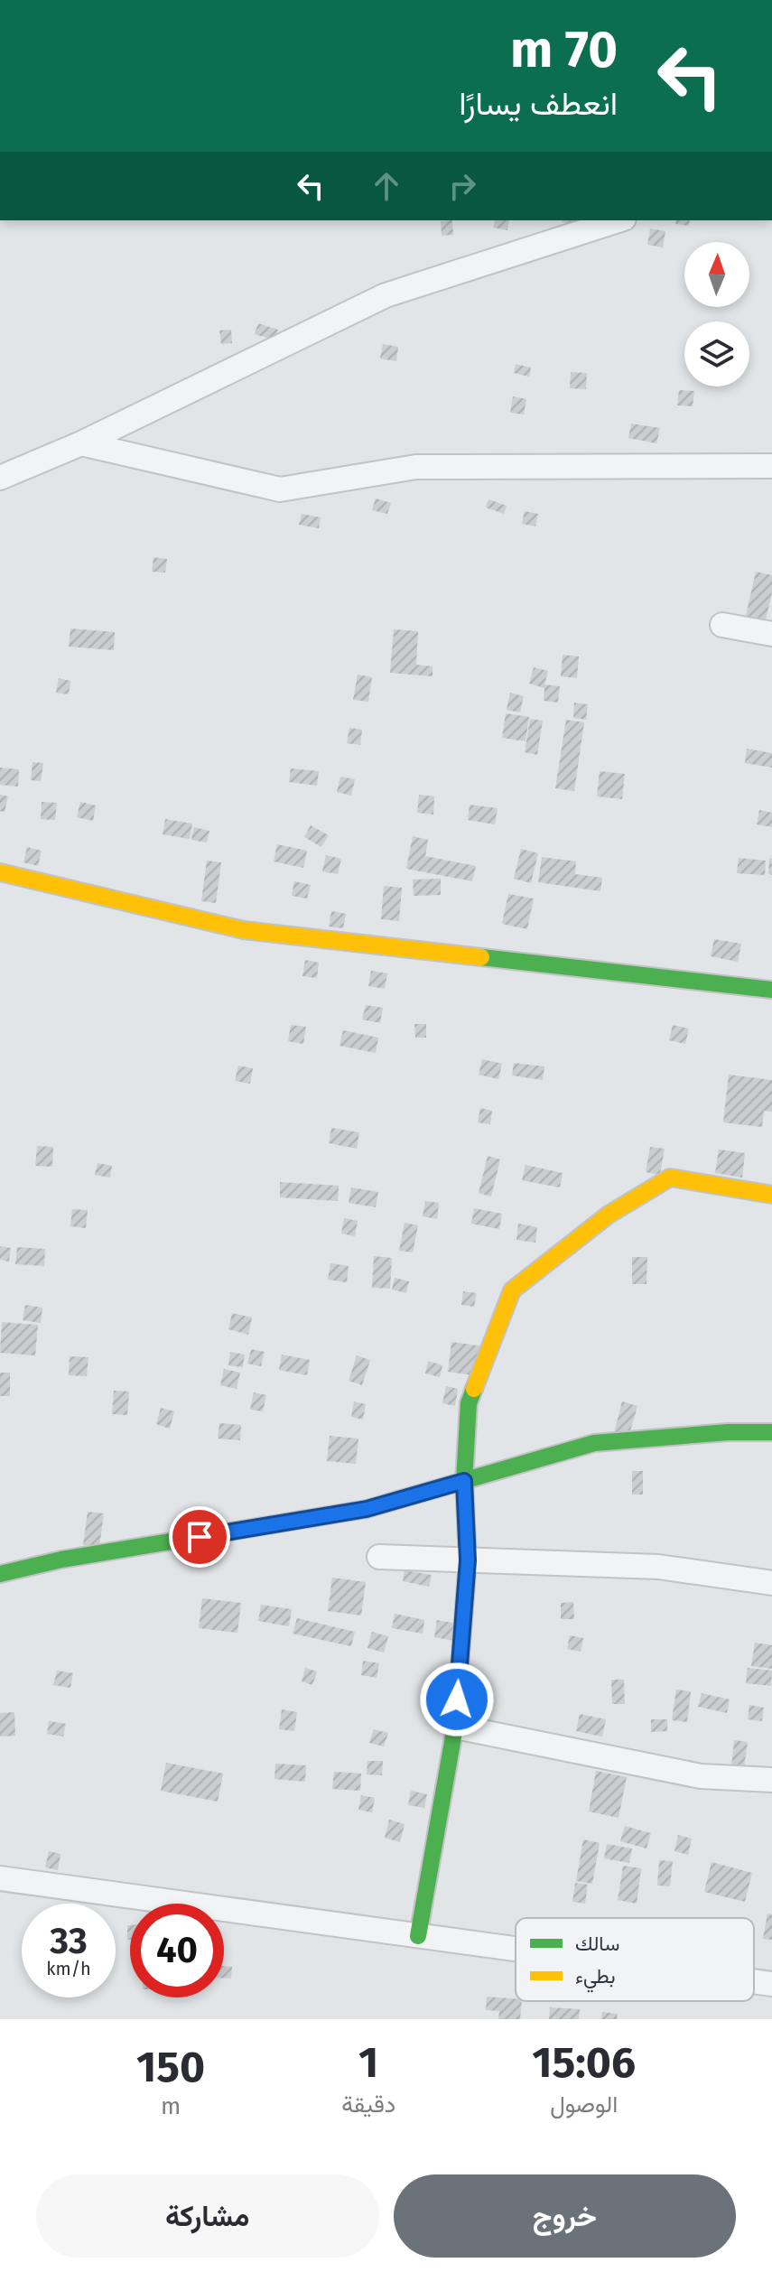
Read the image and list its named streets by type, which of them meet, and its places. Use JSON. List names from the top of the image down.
{
  "legend": ["سالك", "بطيء"],
  "north": "top",
  "page": {
    "turn": ["70 m", "انعطف يسارًا"],
    "speed": "33 km/h",
    "limit": "40",
    "eta": [
      "15:06",
      "الوصول",
      "1",
      "دقيقة",
      "150",
      "m"
    ],
    "buttons": ["خروج", "مشاركة"]
  }
}
